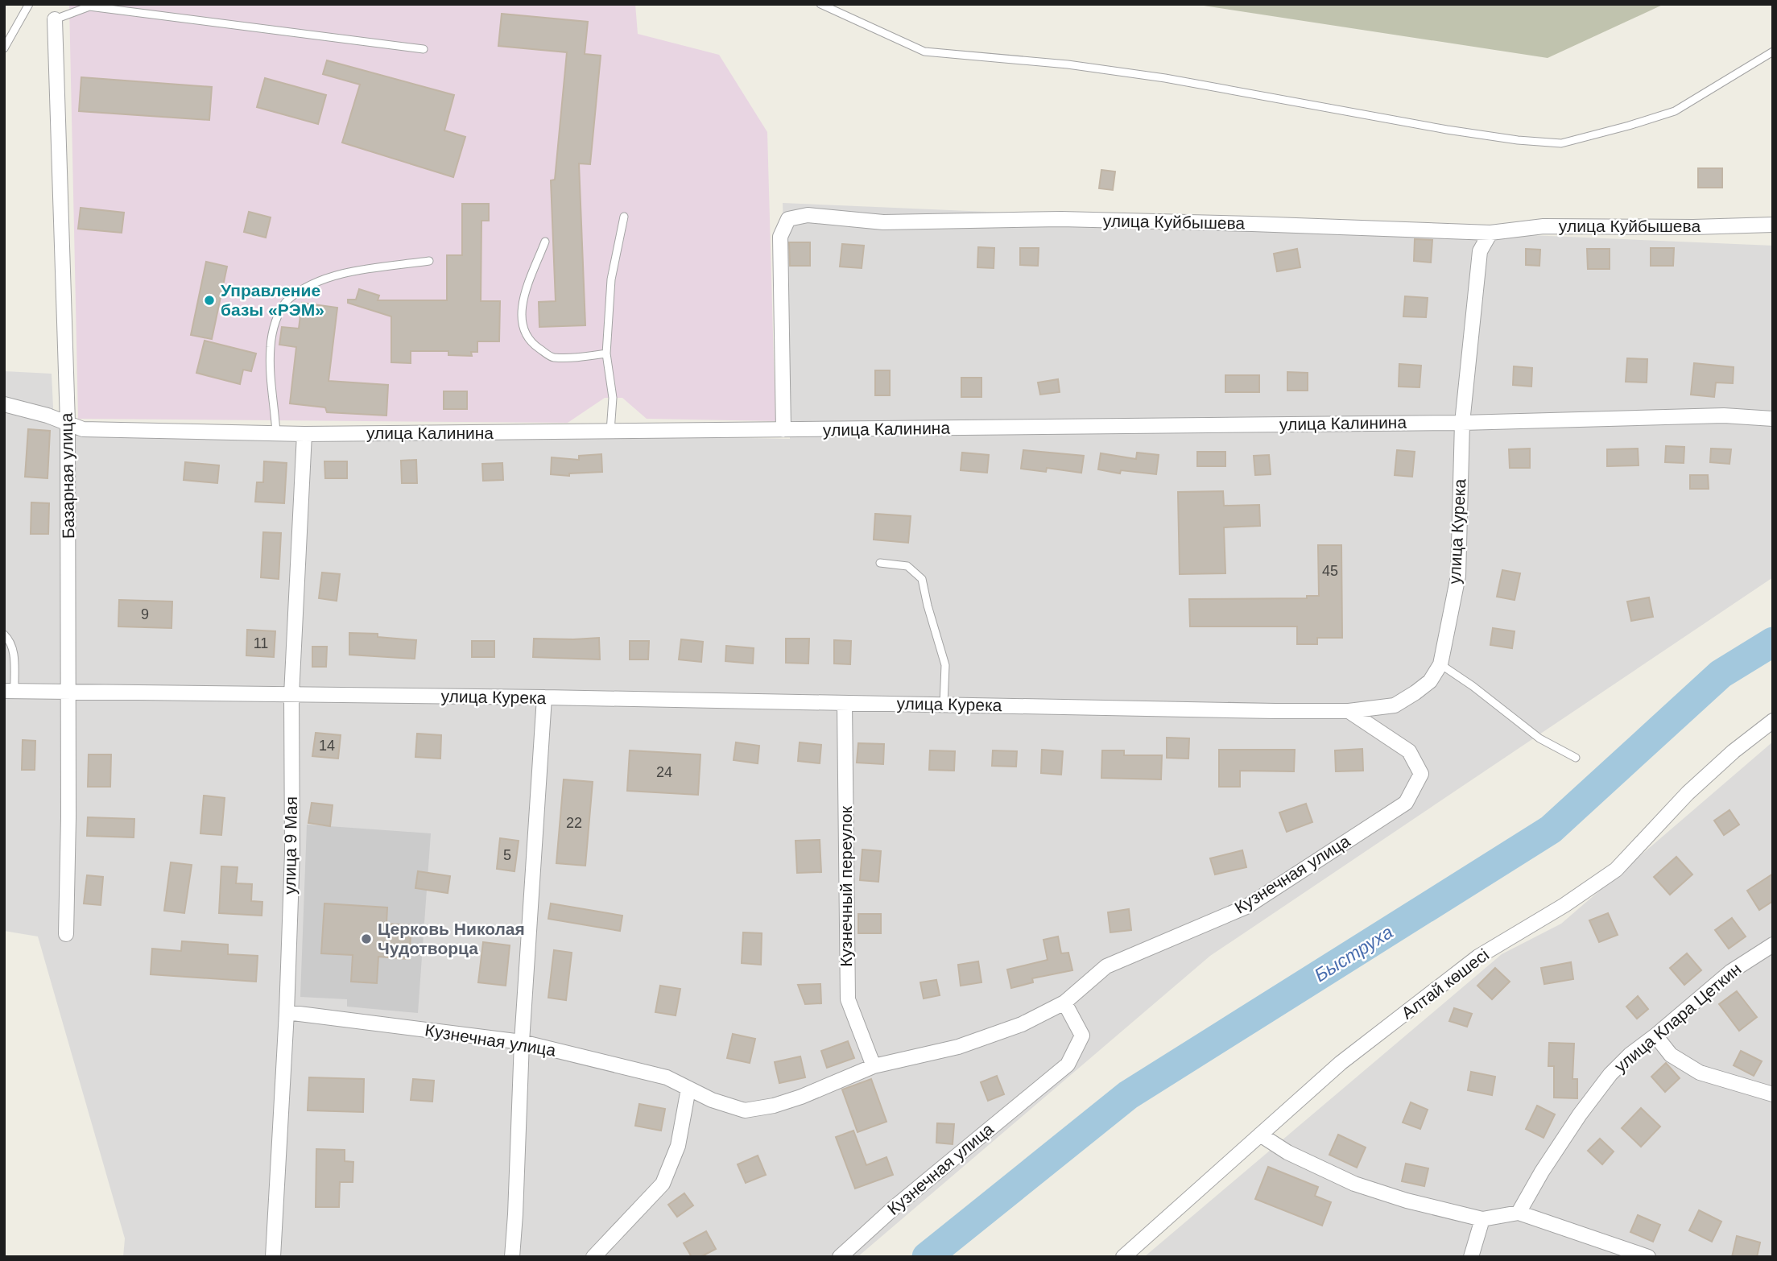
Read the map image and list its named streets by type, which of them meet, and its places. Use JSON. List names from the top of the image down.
{
  "streets": {
    "street": [
      "улица Куйбышева",
      "улица Калинина",
      "Базарная улица",
      "улица Курека",
      "улица 9 Мая",
      "Кузнечная улица",
      "Кузнечный переулок",
      "Алтай көшесі",
      "улица Клара Цеткин"
    ]
  },
  "crossings": [
    ["улица Куйбышева", "улица Калинина"],
    ["улица Куйбышева", "улица Курека"],
    ["улица Калинина", "Базарная улица"],
    ["улица Калинина", "улица Курека"],
    ["улица Калинина", "улица 9 Мая"],
    ["Базарная улица", "улица Курека"],
    ["улица Курека", "улица 9 Мая"],
    ["улица Курека", "Кузнечная улица"],
    ["улица Курека", "Кузнечный переулок"],
    ["улица 9 Мая", "Кузнечная улица"],
    ["Кузнечная улица", "Кузнечный переулок"]
  ],
  "water": ["Быструха"],
  "places": ["Управление базы «РЭМ»", "Церковь Николая Чудотворца"],
  "house_numbers": [
    "45",
    "9",
    "11",
    "14",
    "24",
    "22",
    "5"
  ]
}
